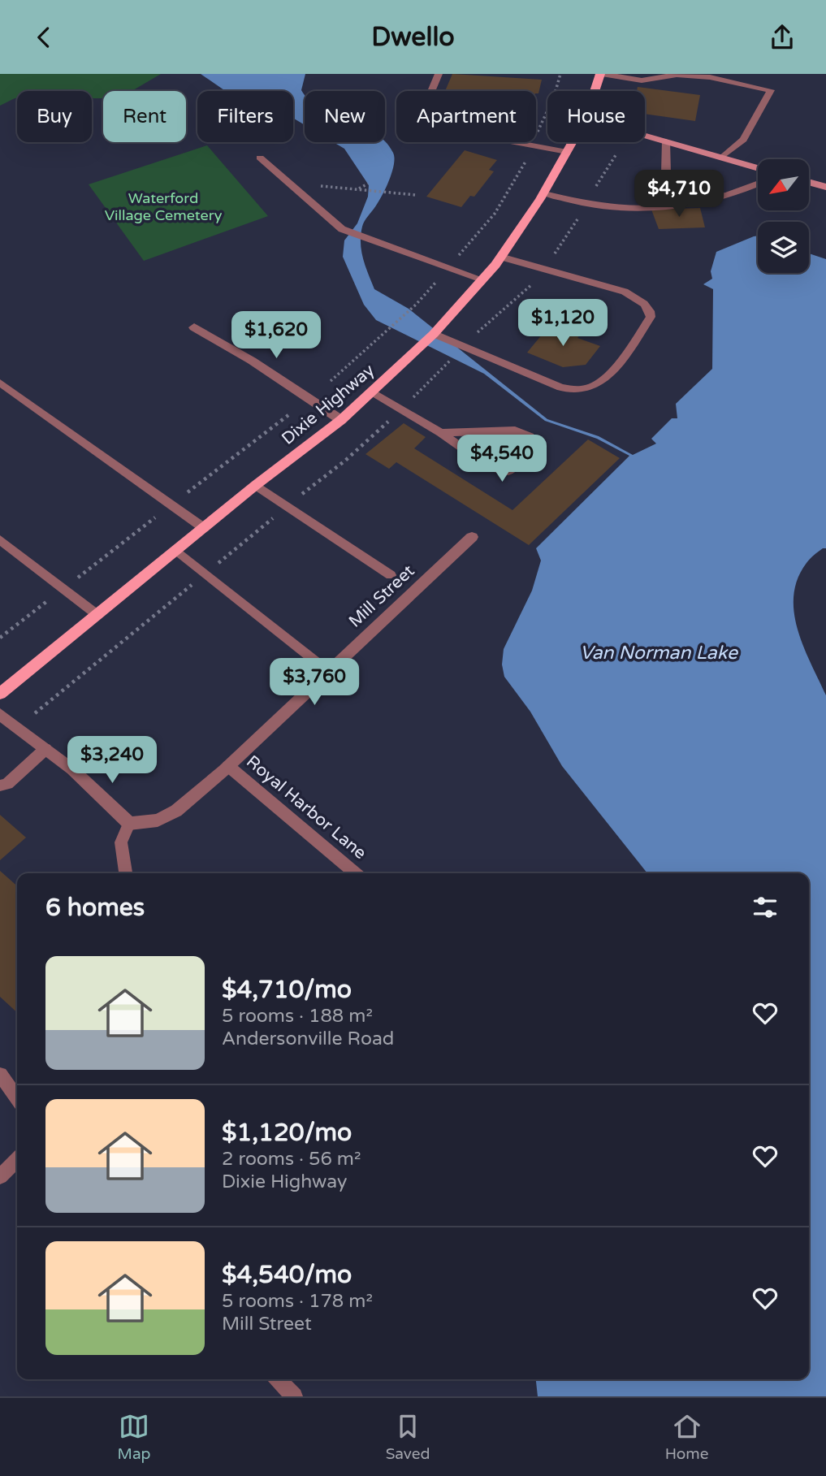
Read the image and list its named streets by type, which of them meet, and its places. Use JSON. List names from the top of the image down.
{
  "streets": {
    "main road": ["Dixie Highway"],
    "street": ["Mill Street"],
    "lane": ["Royal Harbor Lane"]
  },
  "crossings": [
    ["Mill Street", "Royal Harbor Lane"]
  ],
  "water": ["Van Norman Lake"],
  "parks": ["Waterford Village Cemetery"],
  "north": "bottom left",
  "page": {
    "header": "Dwello",
    "chip": [
      "Buy",
      "Rent",
      "Filters",
      "New",
      "Apartment",
      "House"
    ],
    "price": [
      "$4,710",
      "$1,120",
      "$1,620",
      "$4,540",
      "$3,760",
      "$3,240"
    ],
    "heading": "6 homes",
    "list": [
      {
        "name": "$4,710/mo",
        "note": "5 rooms · 188 m² · Andersonville Road"
      },
      {
        "name": "$1,120/mo",
        "note": "2 rooms · 56 m² · Dixie Highway"
      },
      {
        "name": "$4,540/mo",
        "note": "5 rooms · 178 m² · Mill Street"
      }
    ],
    "tabs": ["Map", "Saved", "Home"]
  }
}
